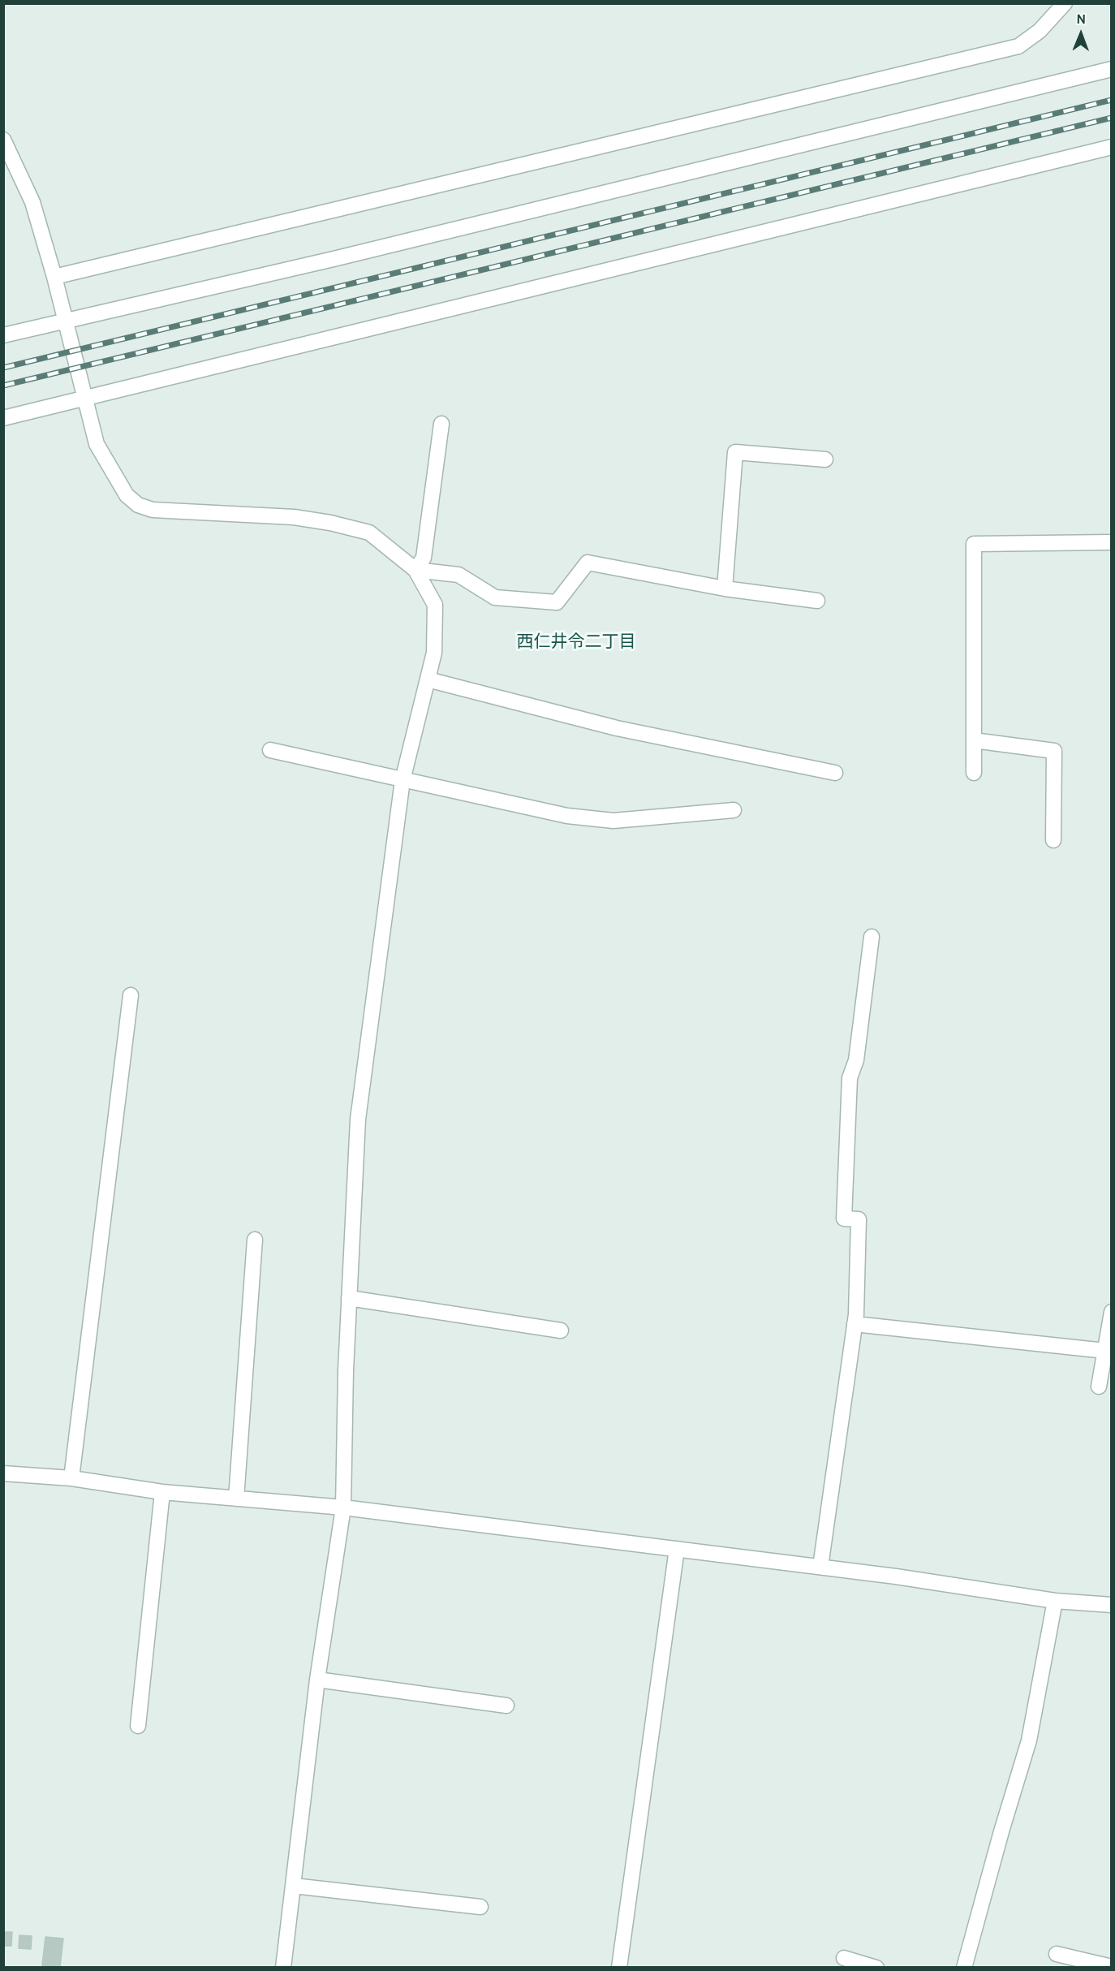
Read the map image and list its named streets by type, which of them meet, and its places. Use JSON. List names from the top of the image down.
{
  "districts": ["西仁井令二丁目"],
  "north": "top"
}
